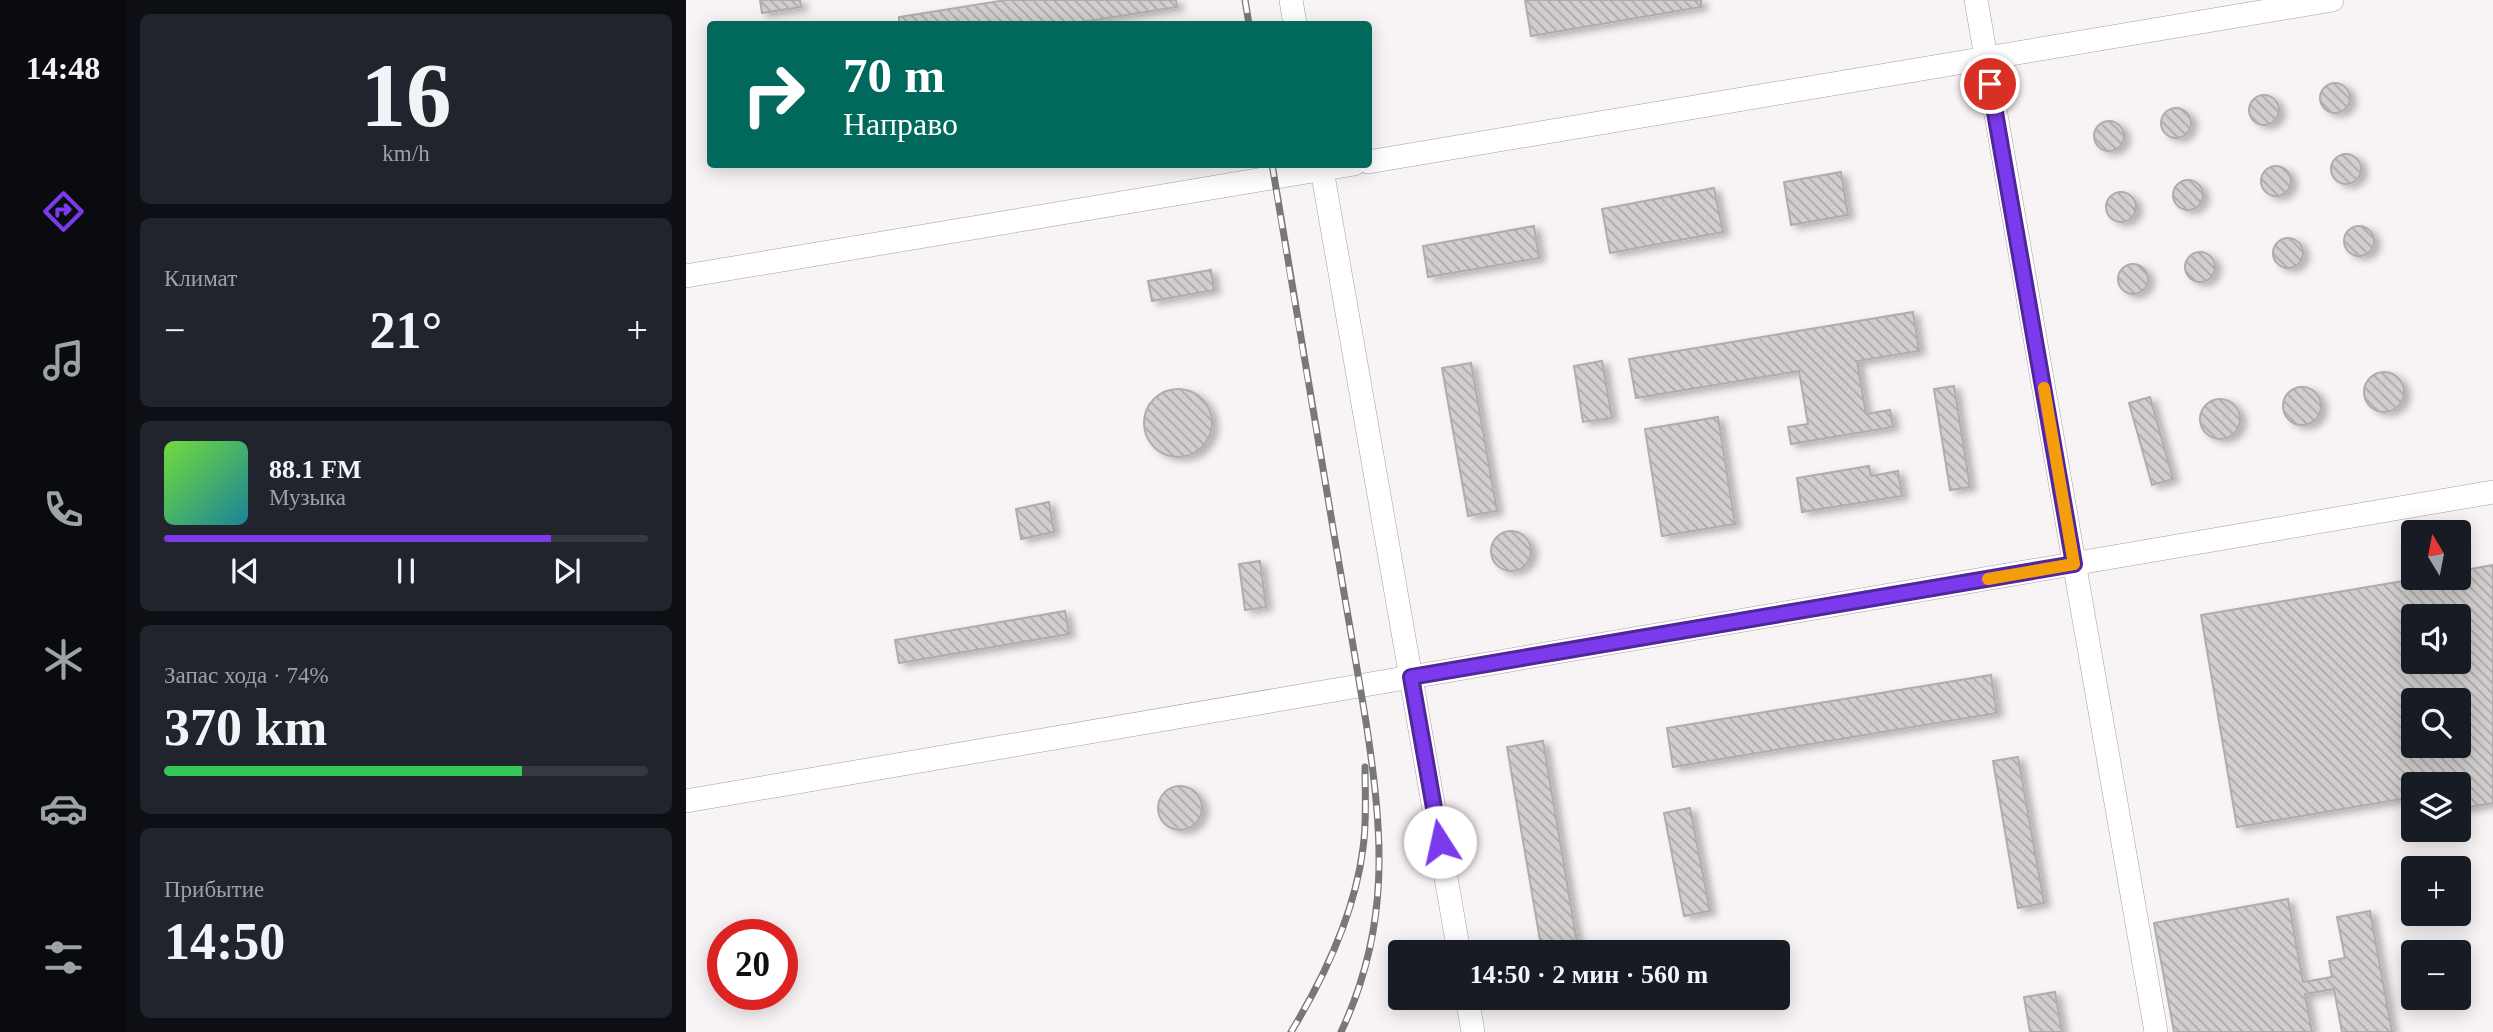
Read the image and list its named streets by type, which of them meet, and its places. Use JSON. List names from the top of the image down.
{
  "north": "top",
  "page": {
    "tabs": "14:48",
    "tile": [
      ["16", "km/h"],
      "Климат",
      ["Запас хода · 74%", "370 km"],
      ["Прибытие", "14:50"]
    ],
    "turn": ["70 m", "Направо"],
    "heat": ["−", "21°", "+"],
    "song": ["88.1 FM", "Музыка"],
    "map_buttons": ["+", "−"],
    "limit": "20",
    "trip": "14:50 · 2 мин · 560 m"
  }
}
